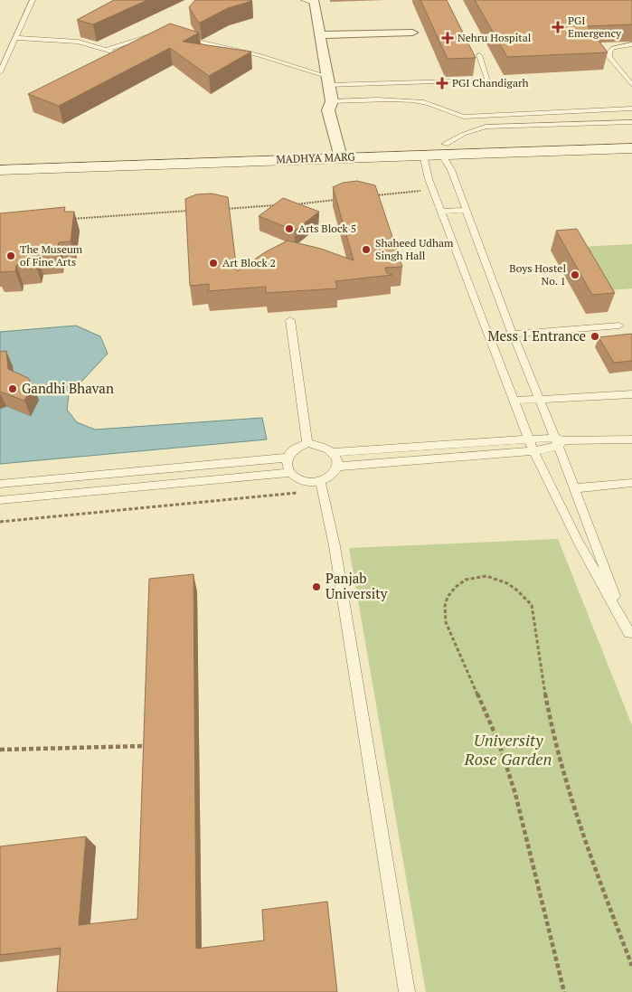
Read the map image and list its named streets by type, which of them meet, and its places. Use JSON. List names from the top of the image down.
{
  "streets": {
    "main road": ["MADHYA MARG"]
  },
  "parks": ["University Rose Garden"],
  "places": {
    "health": ["PGI Emergency", "Nehru Hospital", "PGI Chandigarh"],
    "other": [
      "Arts Block 5",
      "Shaheed Udham Singh Hall",
      "The Museum of Fine Arts",
      "Art Block 2",
      "Boys Hostel No. 1",
      "Mess 1 Entrance",
      "Gandhi Bhavan",
      "Panjab University"
    ]
  }
}
